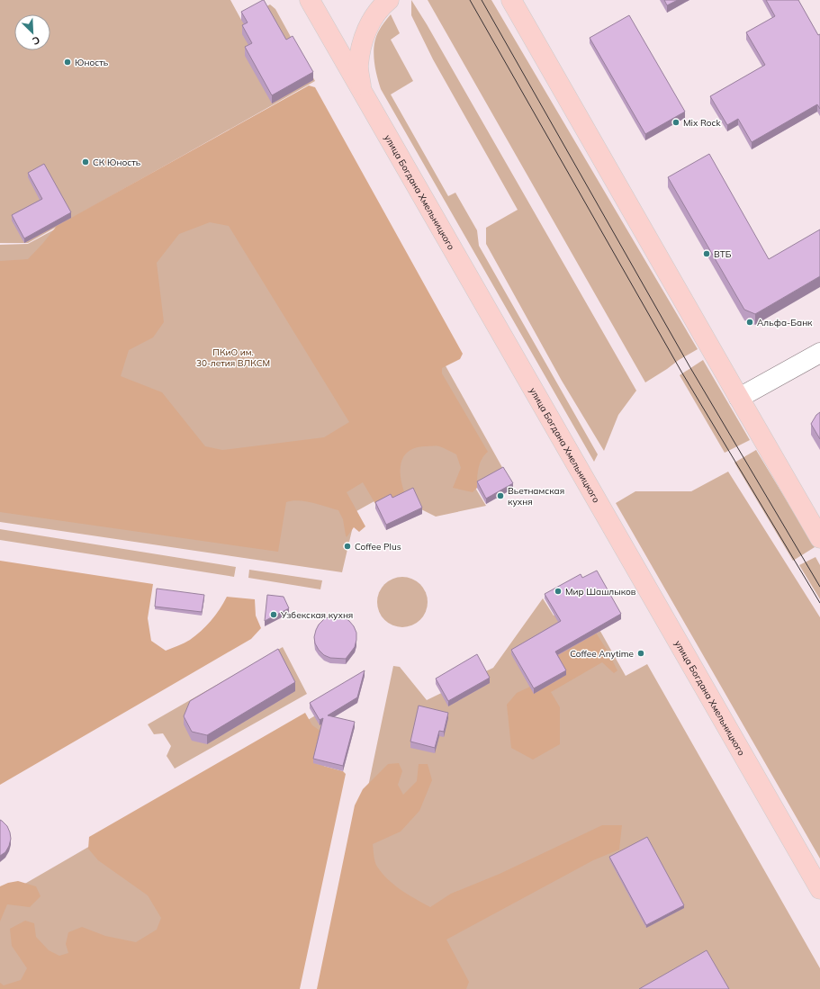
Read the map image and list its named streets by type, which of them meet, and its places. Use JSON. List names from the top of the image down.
{
  "streets": {
    "main road": ["улица Богдана Хмельницкого"]
  },
  "parks": ["ПКиО им. 30-летия ВЛКСМ"],
  "places": [
    "Юность",
    "Mix Rock",
    "СК Юность",
    "ВТБ",
    "Альфа-Банк",
    "Вьетнамская кухня",
    "Coffee Plus",
    "Мир Шашлыков",
    "Узбекская кухня",
    "Coffee Anytime"
  ],
  "north": "bottom right"
}
